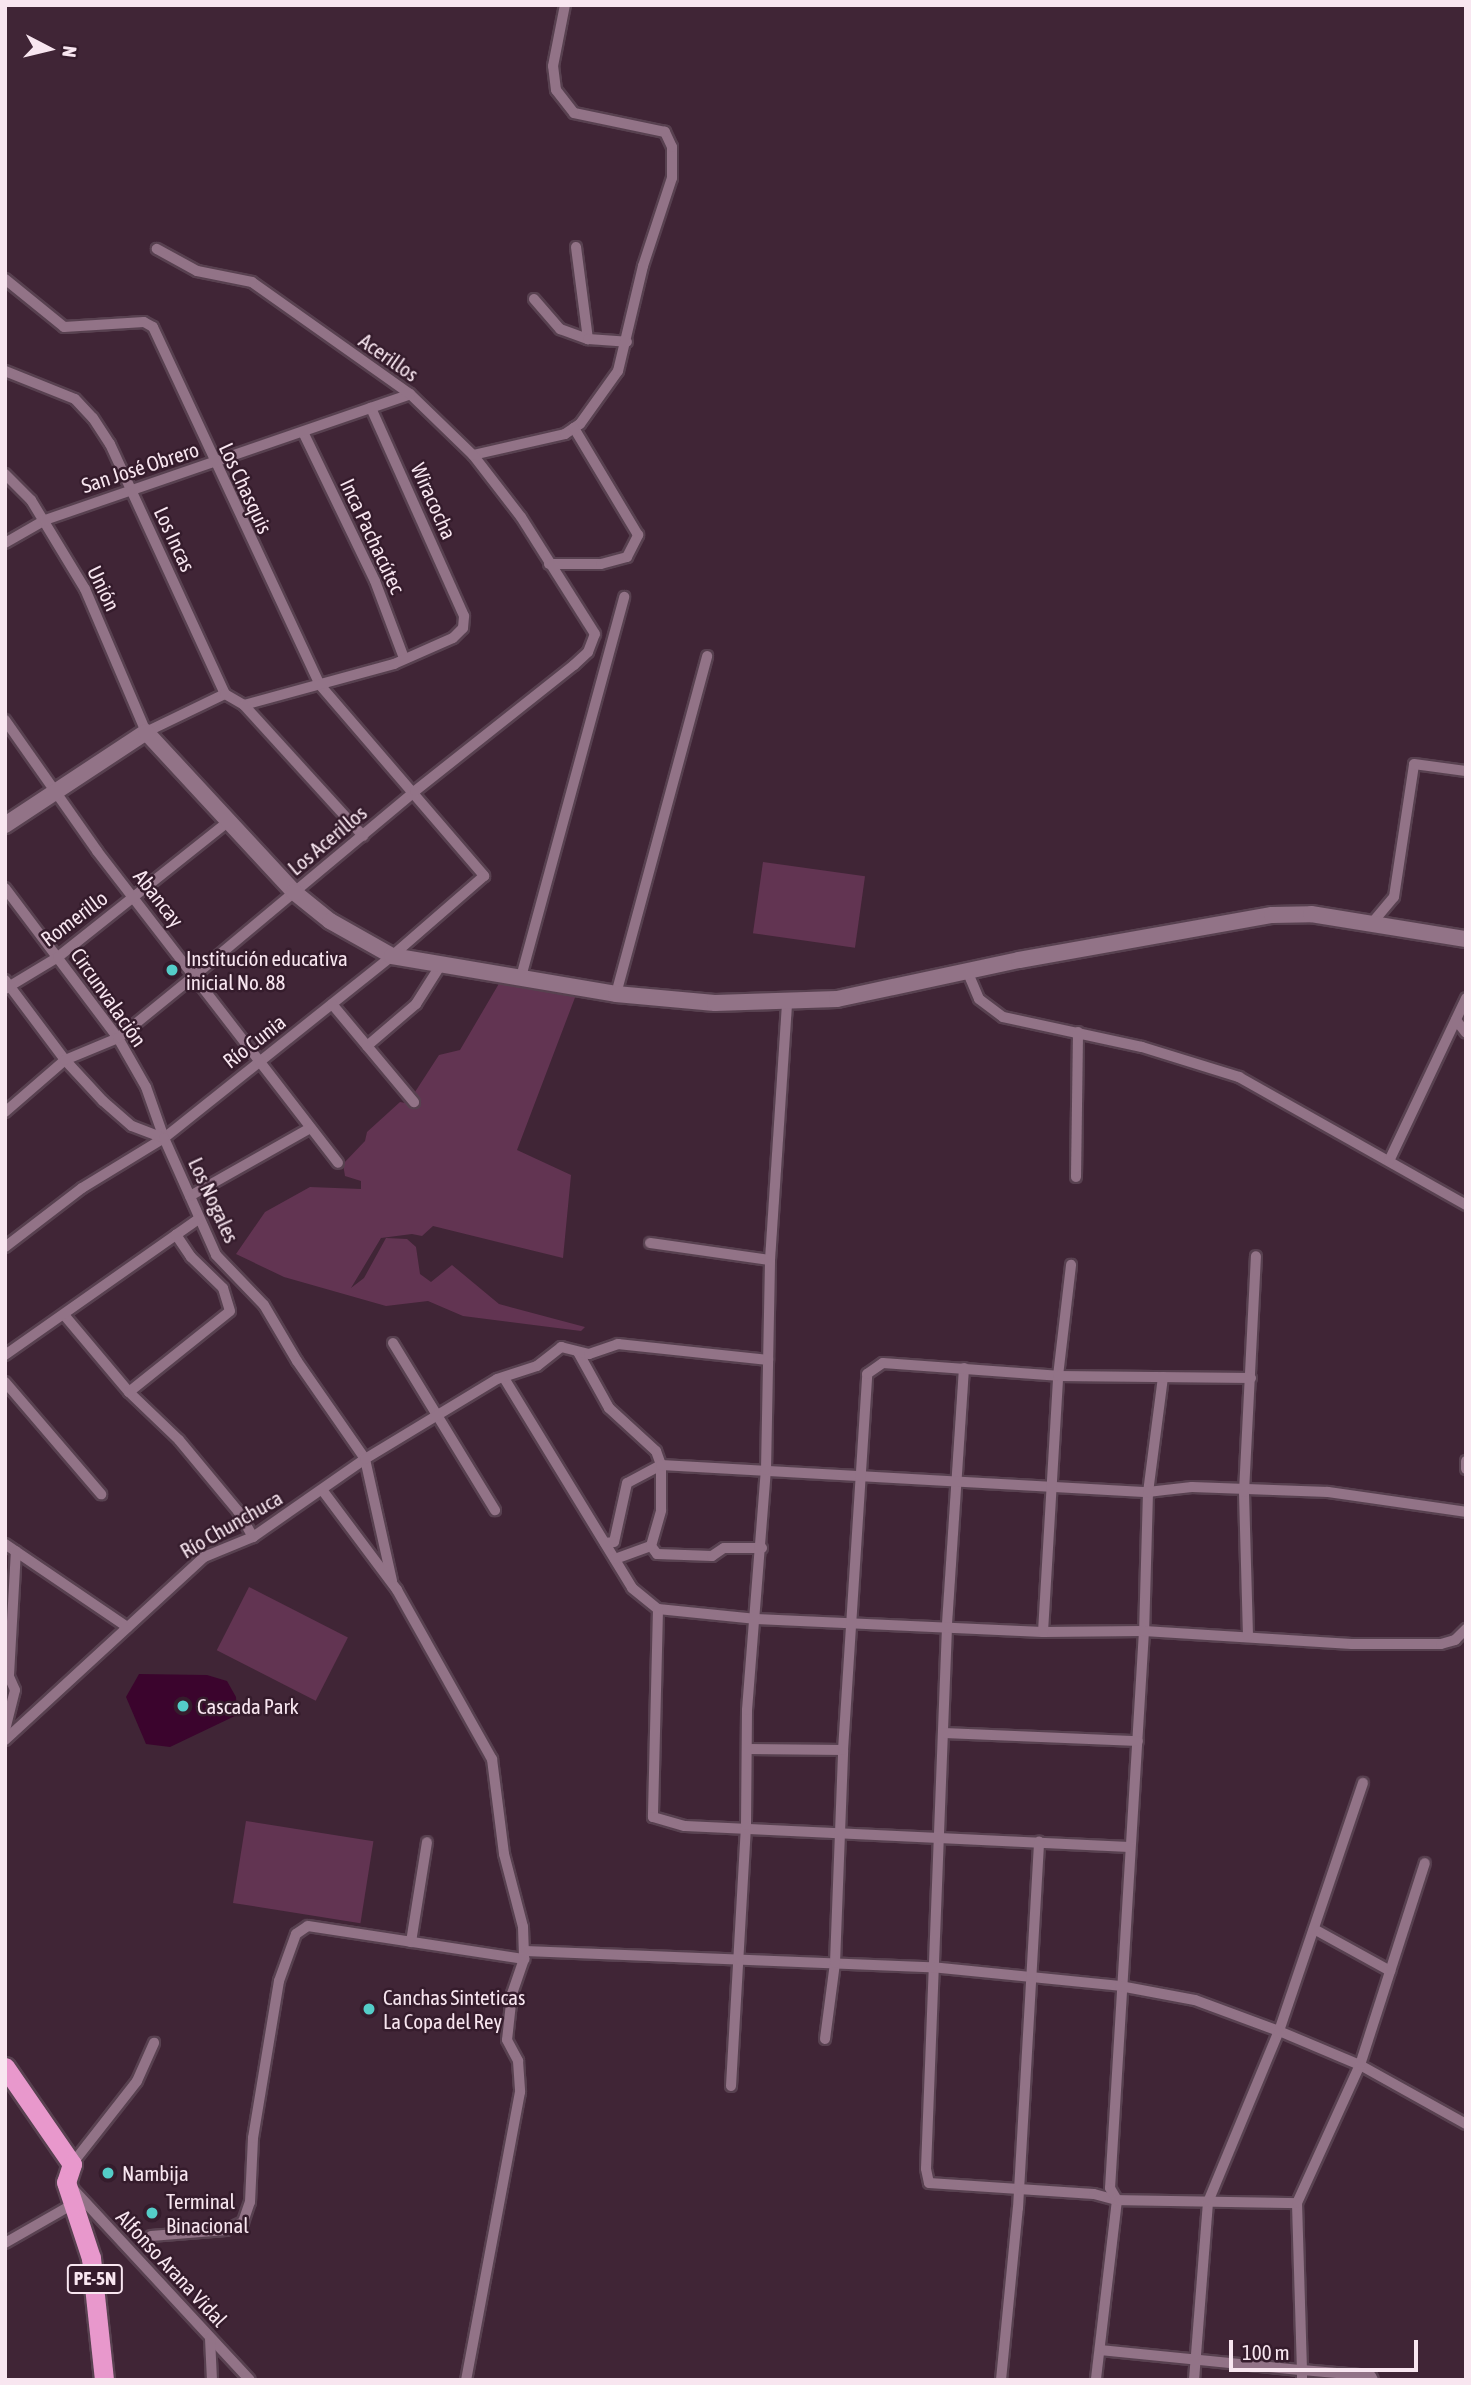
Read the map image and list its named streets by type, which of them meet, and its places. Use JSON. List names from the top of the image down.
{
  "streets": {
    "highway": ["PE-5N"],
    "street": [
      "Acerillos",
      "San José Obrero",
      "Los Chasquis",
      "Wiracocha",
      "Inca Pachacútec",
      "Los Incas",
      "Unión",
      "Los Acerillos",
      "Abancay",
      "Romerillo",
      "Circunvalación",
      "Río Cunia",
      "Los Nogales",
      "Río Chunchuca",
      "Alfonso Arana Vidal"
    ]
  },
  "crossings": [
    ["Acerillos", "San José Obrero"],
    ["Acerillos", "Los Acerillos"],
    ["San José Obrero", "Los Chasquis"],
    ["San José Obrero", "Wiracocha"],
    ["San José Obrero", "Inca Pachacútec"],
    ["San José Obrero", "Los Incas"],
    ["San José Obrero", "Unión"],
    ["Los Chasquis", "Los Acerillos"],
    ["Los Chasquis", "Río Cunia"],
    ["Wiracocha", "Inca Pachacútec"],
    ["Los Acerillos", "Abancay"],
    ["Los Acerillos", "Circunvalación"],
    ["Los Acerillos", "Río Cunia"],
    ["Abancay", "Romerillo"],
    ["Abancay", "Río Cunia"],
    ["Romerillo", "Circunvalación"],
    ["Circunvalación", "Río Cunia"],
    ["Circunvalación", "Los Nogales"],
    ["Río Cunia", "Los Nogales"],
    ["Los Nogales", "Río Chunchuca"],
    ["Alfonso Arana Vidal", "PE-5N"]
  ],
  "places": [
    "Institución educativa inicial No. 88",
    "Cascada Park",
    "Canchas Sinteticas La Copa del Rey",
    "Nambija",
    "Terminal Binacional"
  ],
  "scale_bar": "100 m",
  "north": "right"
}
